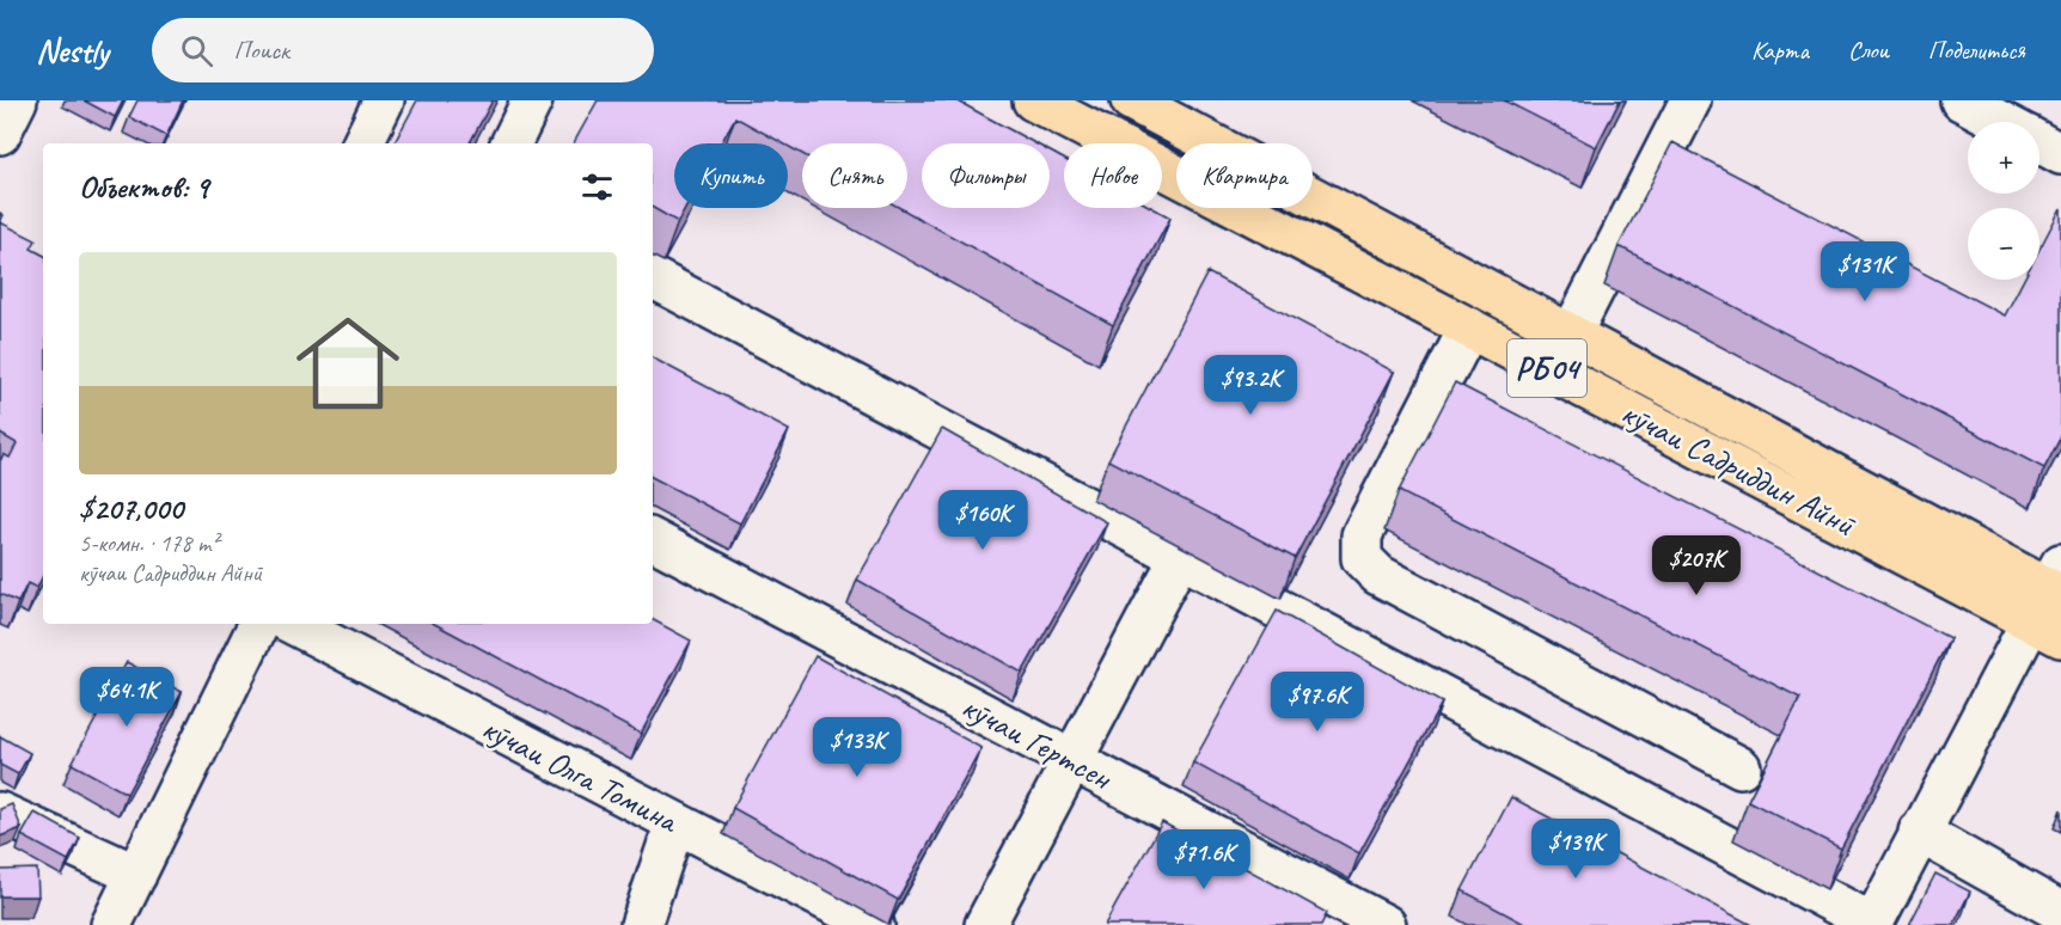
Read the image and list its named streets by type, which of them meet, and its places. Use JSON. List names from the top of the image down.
{
  "streets": {
    "highway": ["РБ04", "кӯчаи Садриддин Айнӣ"],
    "street": ["кӯчаи Гертсен", "кӯчаи Олга Томина"]
  },
  "page": {
    "header": "Nestly",
    "search": "Поиск",
    "nav": ["Карта", "Слои", "Поделиться"],
    "map_buttons": ["+", "−"],
    "chip": [
      "Купить",
      "Снять",
      "Фильтры",
      "Новое",
      "Квартира"
    ],
    "heading": "Объектов: 9",
    "list": [
      {
        "name": "$207,000",
        "note": "5-комн. · 178 m² · кӯчаи Садриддин Айнӣ"
      }
    ],
    "price": [
      "$131K",
      "$93.2K",
      "$160K",
      "$207K",
      "$64.1K",
      "$97.6K",
      "$133K",
      "$139K",
      "$71.6K"
    ]
  }
}
